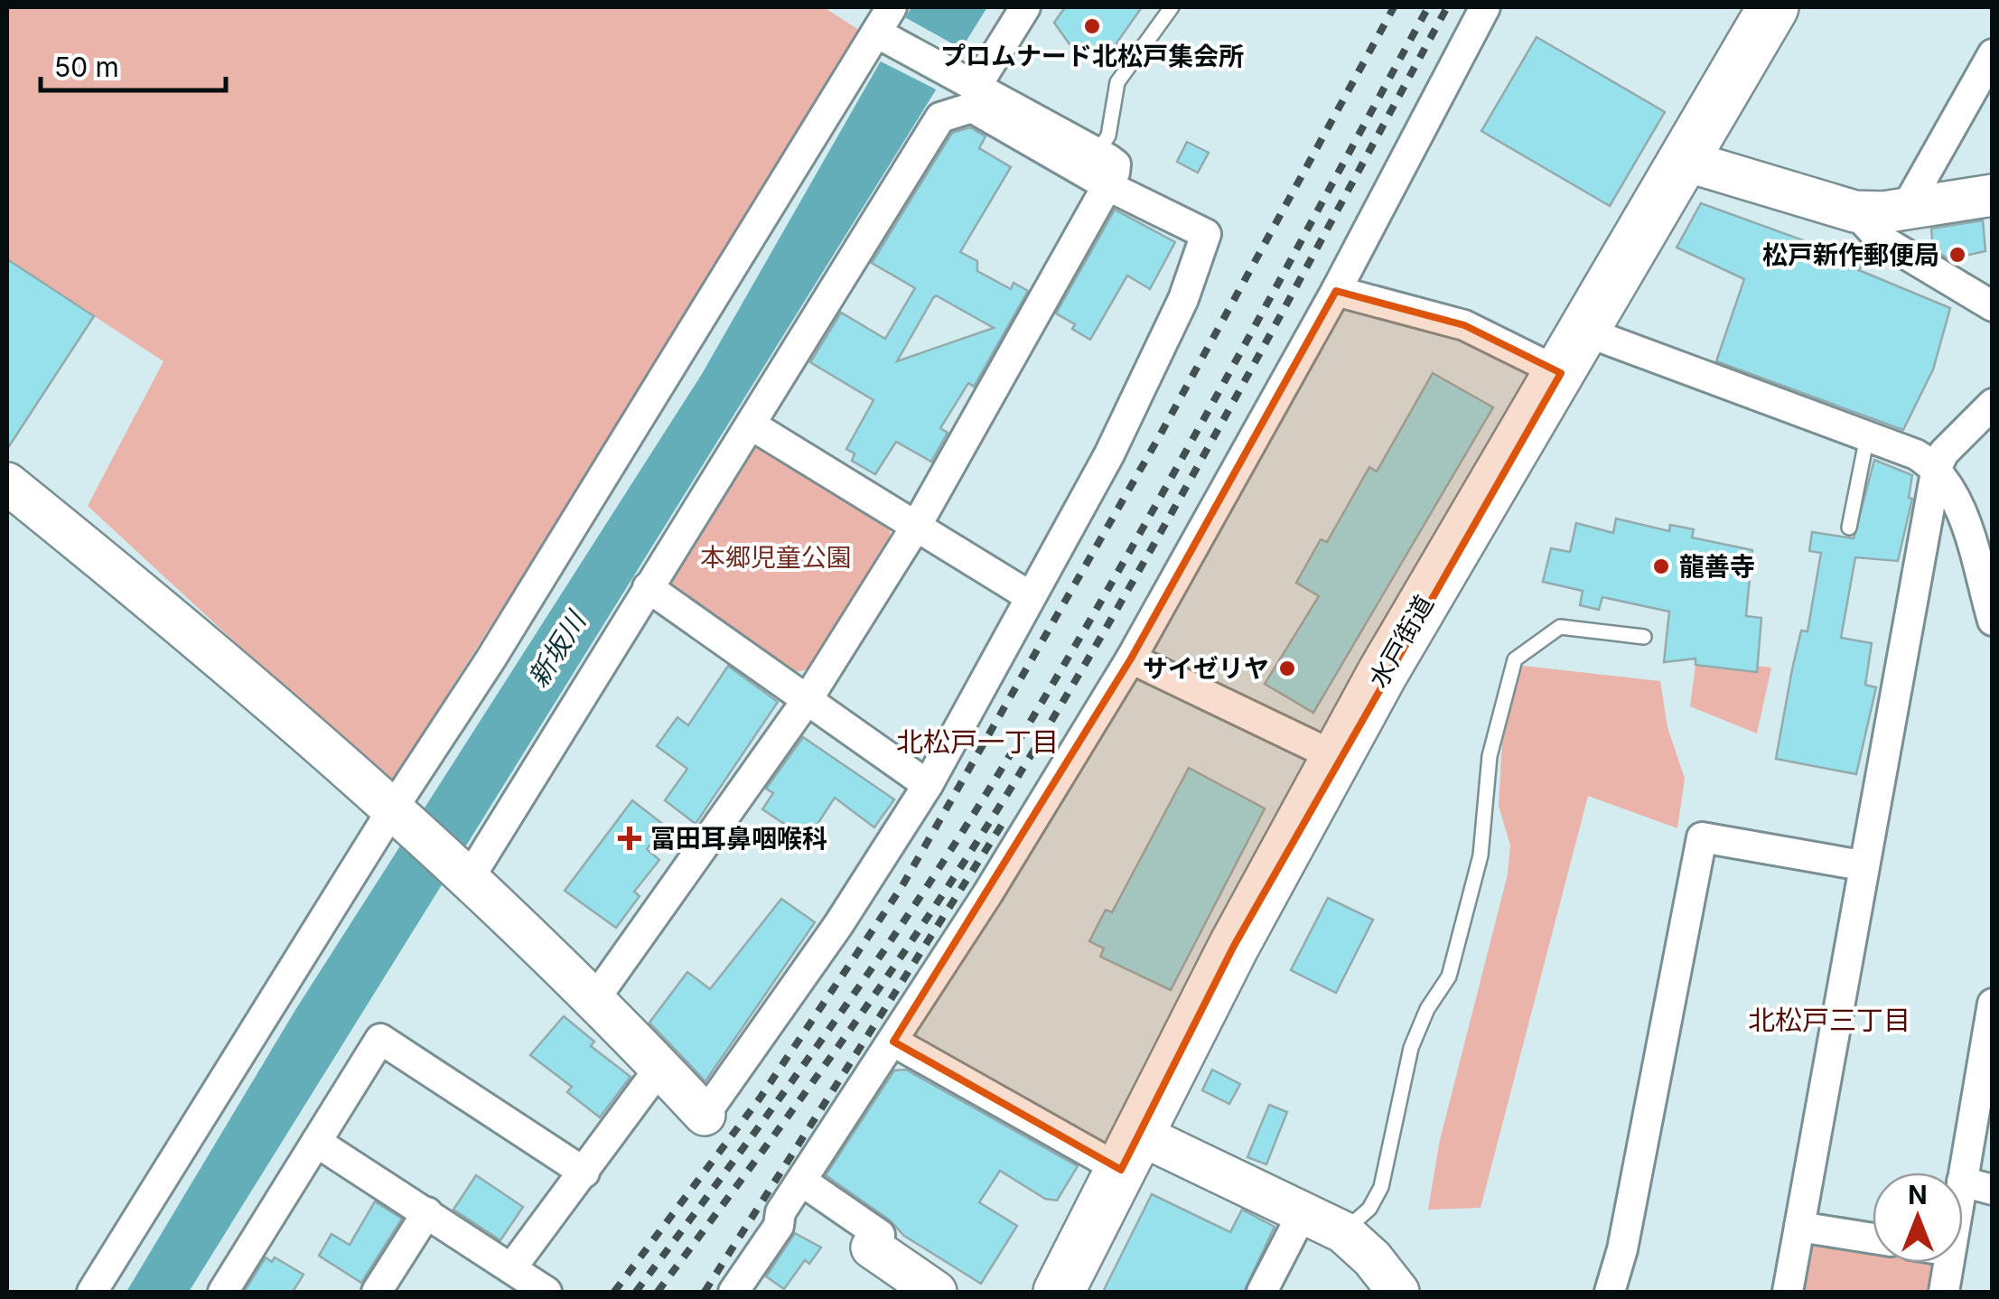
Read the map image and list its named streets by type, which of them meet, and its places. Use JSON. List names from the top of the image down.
{
  "streets": {
    "highway": ["水戸街道"]
  },
  "districts": ["北松戸一丁目", "北松戸三丁目"],
  "water": ["新坂川"],
  "parks": ["本郷児童公園"],
  "places": {
    "other": [
      "プロムナード北松戸集会所",
      "松戸新作郵便局",
      "龍善寺",
      "サイゼリヤ"
    ],
    "health": ["冨田耳鼻咽喉科"]
  },
  "scale_bar": "50 m",
  "north": "top"
}
